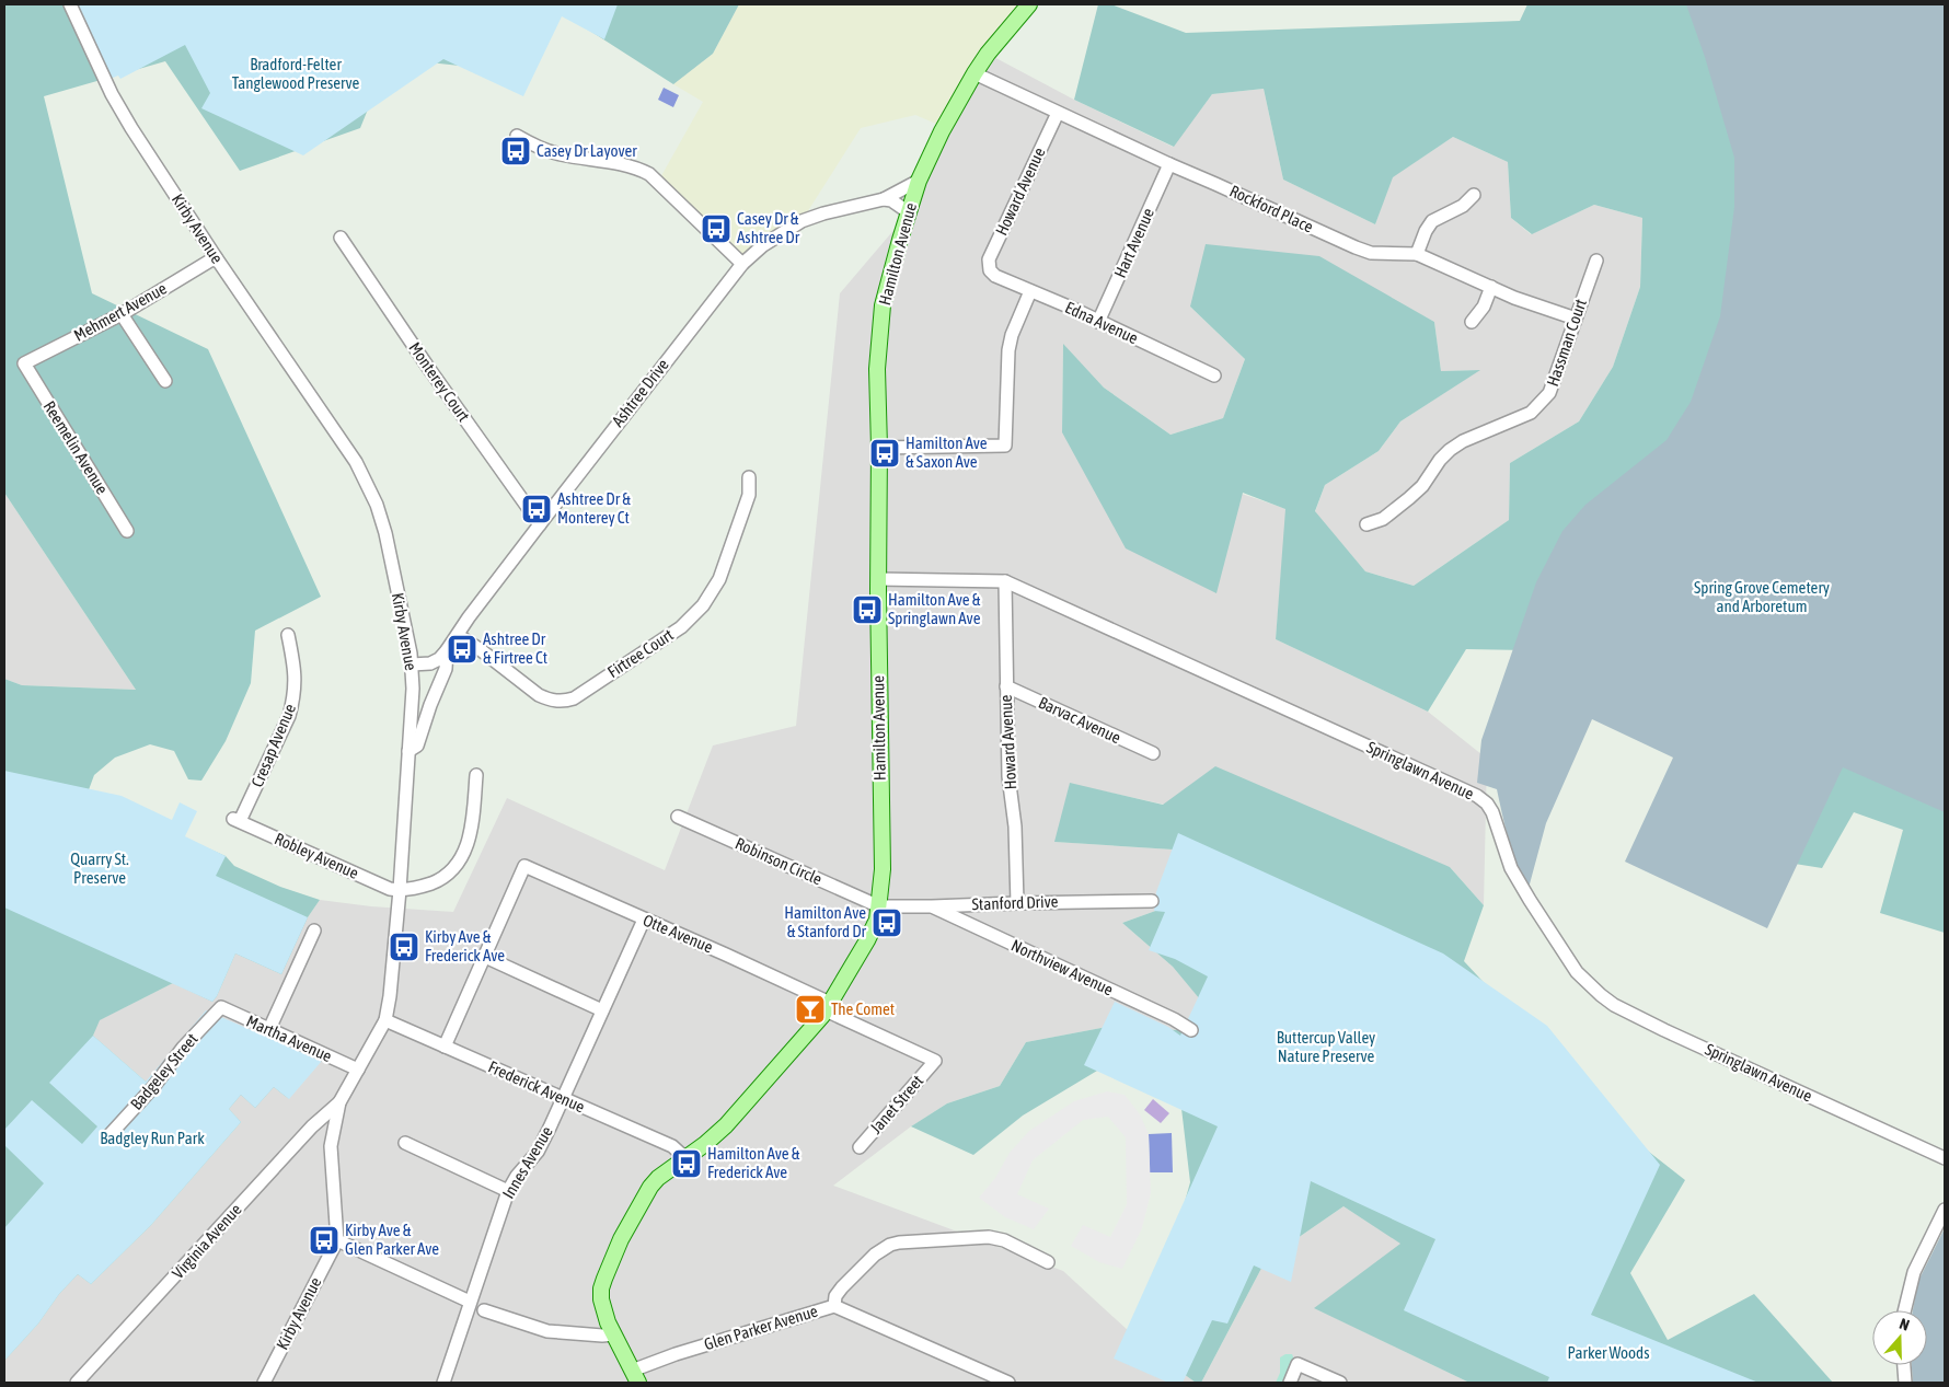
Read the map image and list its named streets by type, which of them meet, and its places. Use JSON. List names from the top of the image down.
{
  "streets": {
    "main road": ["Hamilton Avenue"],
    "street": [
      "Howard Avenue",
      "Rockford Place",
      "Kirby Avenue",
      "Hart Avenue",
      "Mehmert Avenue",
      "Edna Avenue",
      "Hassman Court",
      "Monterey Court",
      "Ashtree Drive",
      "Reemelin Avenue",
      "Firtree Court",
      "Barvac Avenue",
      "Cresap Avenue",
      "Springlawn Avenue",
      "Robley Avenue",
      "Robinson Circle",
      "Stanford Drive",
      "Otte Avenue",
      "Northview Avenue",
      "Martha Avenue",
      "Badgeley Street",
      "Frederick Avenue",
      "Janet Street",
      "Innes Avenue",
      "Virginia Avenue",
      "Glen Parker Avenue"
    ]
  },
  "crossings": [
    ["Howard Avenue", "Rockford Place"],
    ["Howard Avenue", "Edna Avenue"],
    ["Howard Avenue", "Barvac Avenue"],
    ["Howard Avenue", "Springlawn Avenue"],
    ["Howard Avenue", "Stanford Drive"],
    ["Rockford Place", "Hart Avenue"],
    ["Rockford Place", "Hamilton Avenue"],
    ["Rockford Place", "Hassman Court"],
    ["Kirby Avenue", "Mehmert Avenue"],
    ["Kirby Avenue", "Ashtree Drive"],
    ["Kirby Avenue", "Robley Avenue"],
    ["Kirby Avenue", "Martha Avenue"],
    ["Kirby Avenue", "Frederick Avenue"],
    ["Kirby Avenue", "Virginia Avenue"],
    ["Hart Avenue", "Edna Avenue"],
    ["Hamilton Avenue", "Ashtree Drive"],
    ["Hamilton Avenue", "Springlawn Avenue"],
    ["Hamilton Avenue", "Robinson Circle"],
    ["Hamilton Avenue", "Stanford Drive"],
    ["Hamilton Avenue", "Otte Avenue"],
    ["Hamilton Avenue", "Frederick Avenue"],
    ["Hamilton Avenue", "Glen Parker Avenue"],
    ["Mehmert Avenue", "Reemelin Avenue"],
    ["Monterey Court", "Ashtree Drive"],
    ["Ashtree Drive", "Firtree Court"],
    ["Cresap Avenue", "Robley Avenue"],
    ["Robinson Circle", "Stanford Drive"],
    ["Stanford Drive", "Northview Avenue"],
    ["Otte Avenue", "Janet Street"],
    ["Otte Avenue", "Innes Avenue"],
    ["Martha Avenue", "Badgeley Street"],
    ["Frederick Avenue", "Innes Avenue"]
  ],
  "parks": [
    "Bradford-Felter Tanglewood Preserve",
    "Spring Grove Cemetery and Arboretum",
    "Quarry St. Preserve",
    "Buttercup Valley Nature Preserve",
    "Badgley Run Park",
    "Parker Woods"
  ],
  "places": {
    "bus stop": [
      "Casey Dr Layover",
      "Casey Dr & Ashtree Dr",
      "Hamilton Ave & Saxon Ave",
      "Ashtree Dr & Monterey Ct",
      "Hamilton Ave & Springlawn Ave",
      "Ashtree Dr & Firtree Ct",
      "Hamilton Ave & Stanford Dr",
      "Kirby Ave & Frederick Ave",
      "Hamilton Ave & Frederick Ave",
      "Kirby Ave & Glen Parker Ave"
    ],
    "bar": ["The Comet"]
  },
  "north": "top"
}
